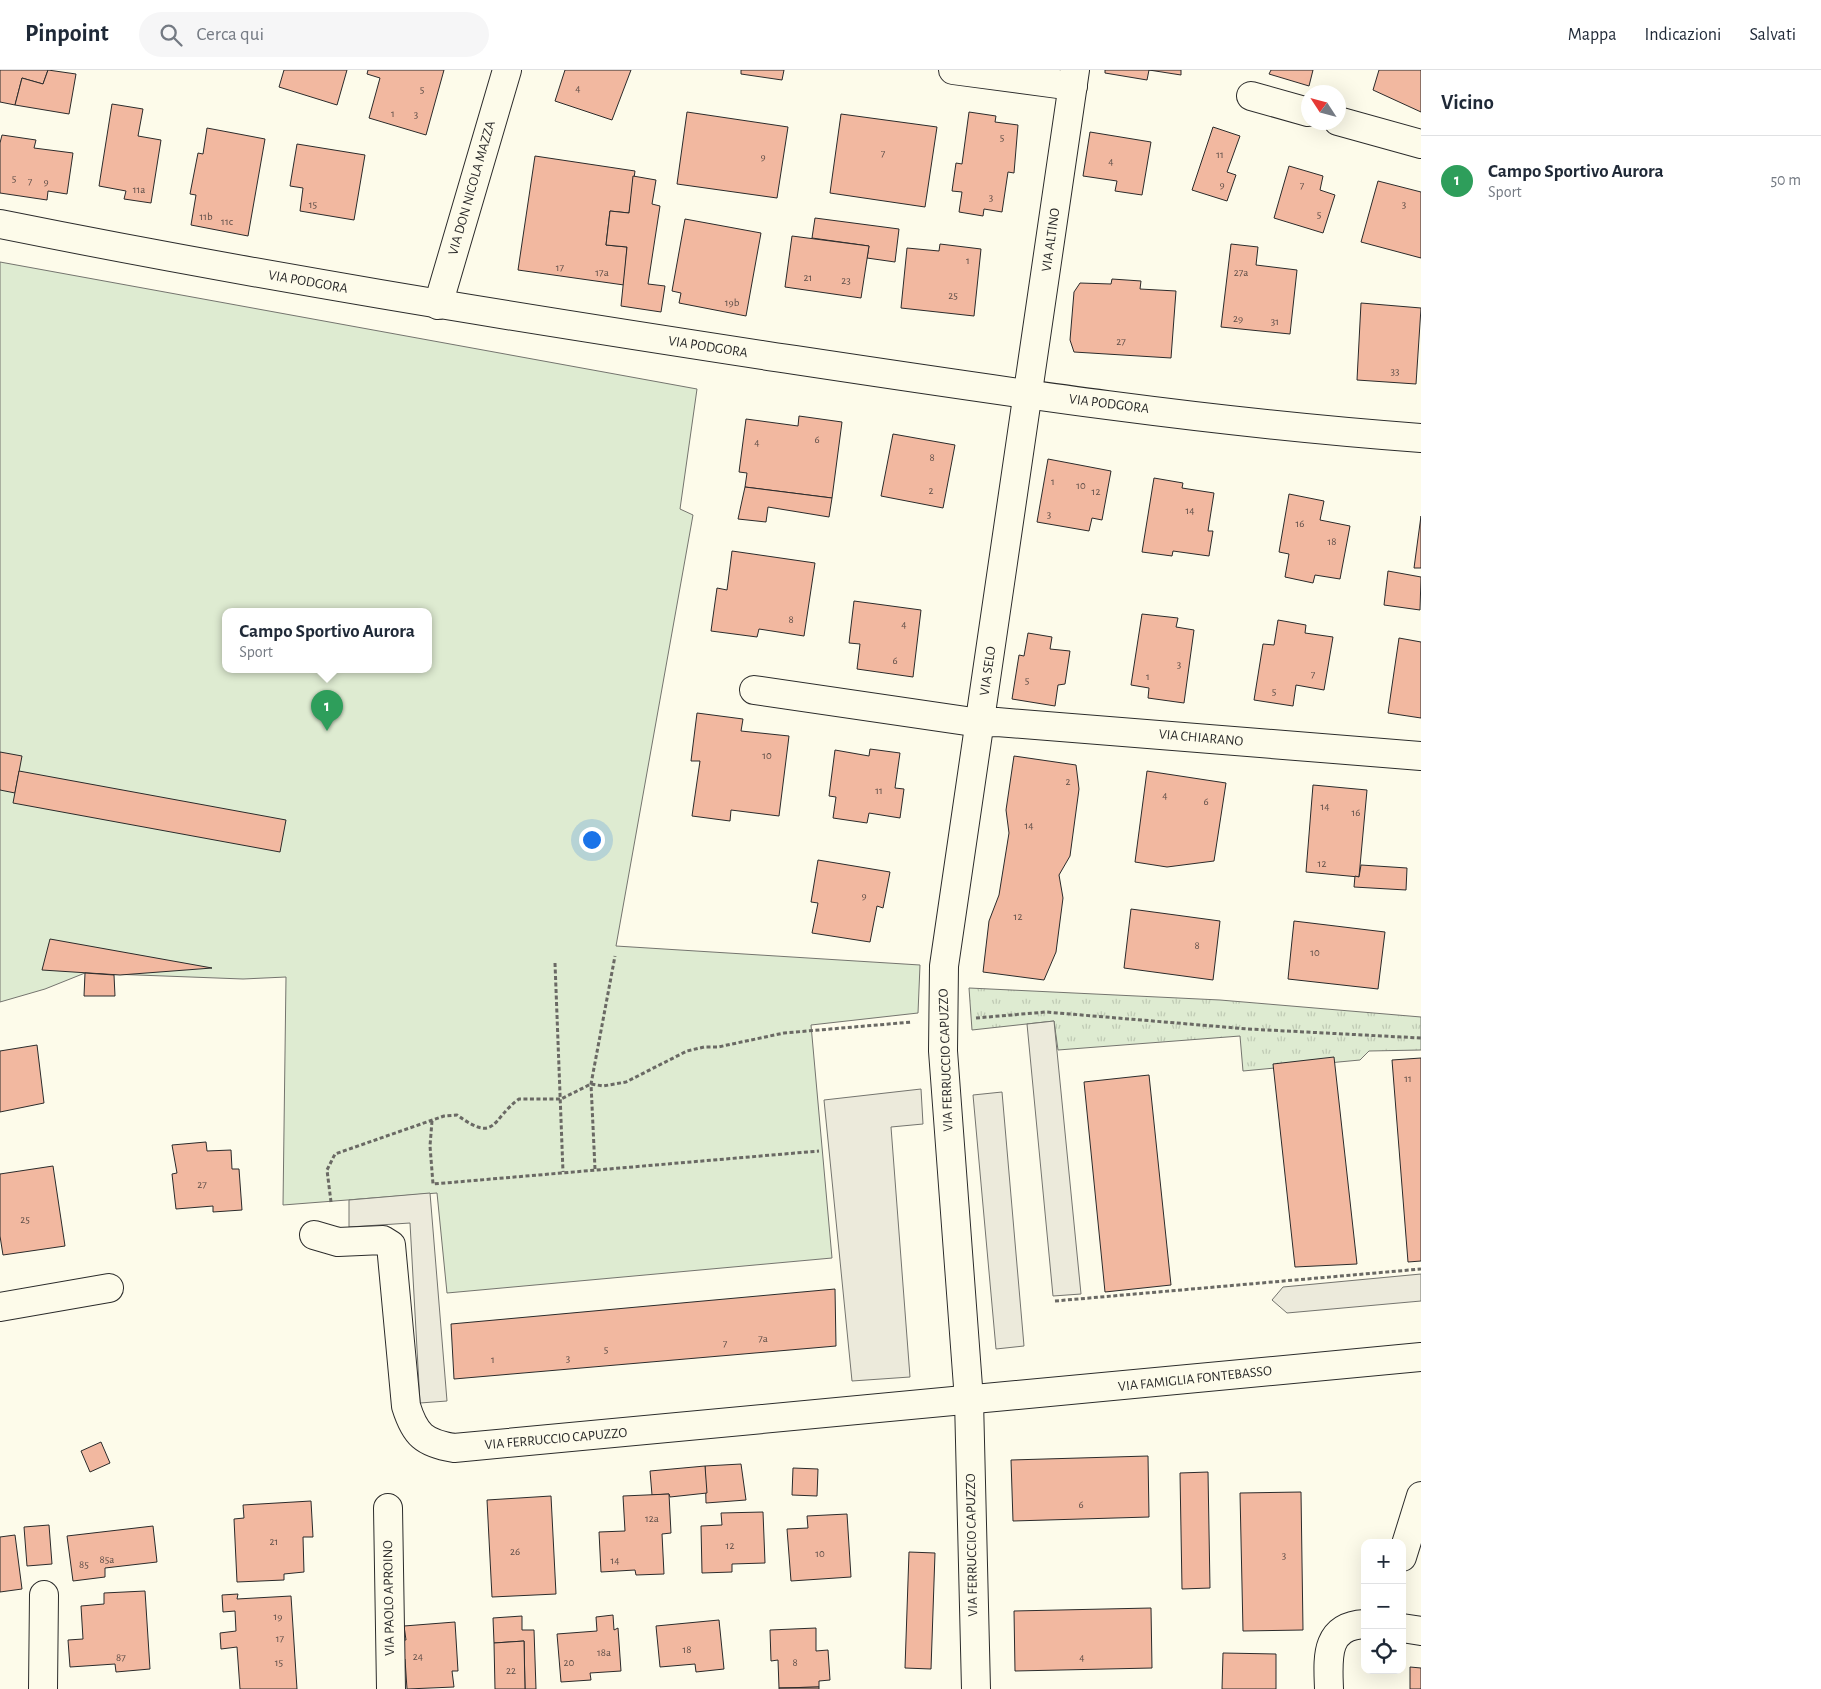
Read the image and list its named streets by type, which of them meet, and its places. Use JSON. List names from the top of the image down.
{
  "streets": {
    "street": [
      "VIA DON NICOLA MAZZA",
      "VIA ALTINO",
      "VIA PODGORA",
      "VIA SELO",
      "VIA CHIARANO",
      "VIA FERRUCCIO CAPUZZO",
      "VIA FAMIGLIA FONTEBASSO",
      "VIA PAOLO APROINO"
    ]
  },
  "crossings": [
    ["VIA DON NICOLA MAZZA", "VIA PODGORA"],
    ["VIA ALTINO", "VIA PODGORA"],
    ["VIA ALTINO", "VIA SELO"],
    ["VIA PODGORA", "VIA SELO"],
    ["VIA SELO", "VIA CHIARANO"],
    ["VIA SELO", "VIA FERRUCCIO CAPUZZO"],
    ["VIA CHIARANO", "VIA FERRUCCIO CAPUZZO"],
    ["VIA FERRUCCIO CAPUZZO", "VIA FAMIGLIA FONTEBASSO"]
  ],
  "house_numbers": [
    "4",
    "5",
    "1",
    "3",
    "5",
    "7",
    "11",
    "9",
    "4",
    "5",
    "7",
    "9",
    "9",
    "7",
    "11a",
    "3",
    "15",
    "3",
    "5",
    "11b",
    "11c",
    "1",
    "17",
    "17a",
    "27a",
    "21",
    "23",
    "25",
    "19b",
    "29",
    "31",
    "27",
    "33",
    "6",
    "4",
    "8",
    "1",
    "10",
    "2",
    "12",
    "14",
    "3",
    "16",
    "18",
    "8",
    "4",
    "6",
    "3",
    "7",
    "1",
    "5",
    "5",
    "10",
    "2",
    "11",
    "4",
    "6",
    "14",
    "16",
    "14",
    "12",
    "9",
    "12",
    "8",
    "10",
    "11",
    "27",
    "25",
    "7a",
    "7",
    "5",
    "3",
    "1",
    "6",
    "12a",
    "21",
    "12",
    "26",
    "10",
    "3",
    "85a",
    "14",
    "85",
    "19",
    "17",
    "18",
    "18a",
    "24",
    "87",
    "4",
    "15",
    "20",
    "8",
    "22"
  ],
  "north": "top left",
  "page": {
    "header": "Pinpoint",
    "search": "Cerca qui",
    "nav": ["Mappa", "Indicazioni", "Salvati"],
    "heading": "Vicino",
    "list": [
      {
        "mark": "1",
        "name": "Campo Sportivo Aurora",
        "note": "Sport",
        "value": "50 m"
      }
    ],
    "popup": ["Campo Sportivo Aurora", "Sport"],
    "pins": "1",
    "map_buttons": ["+", "−"]
  }
}
